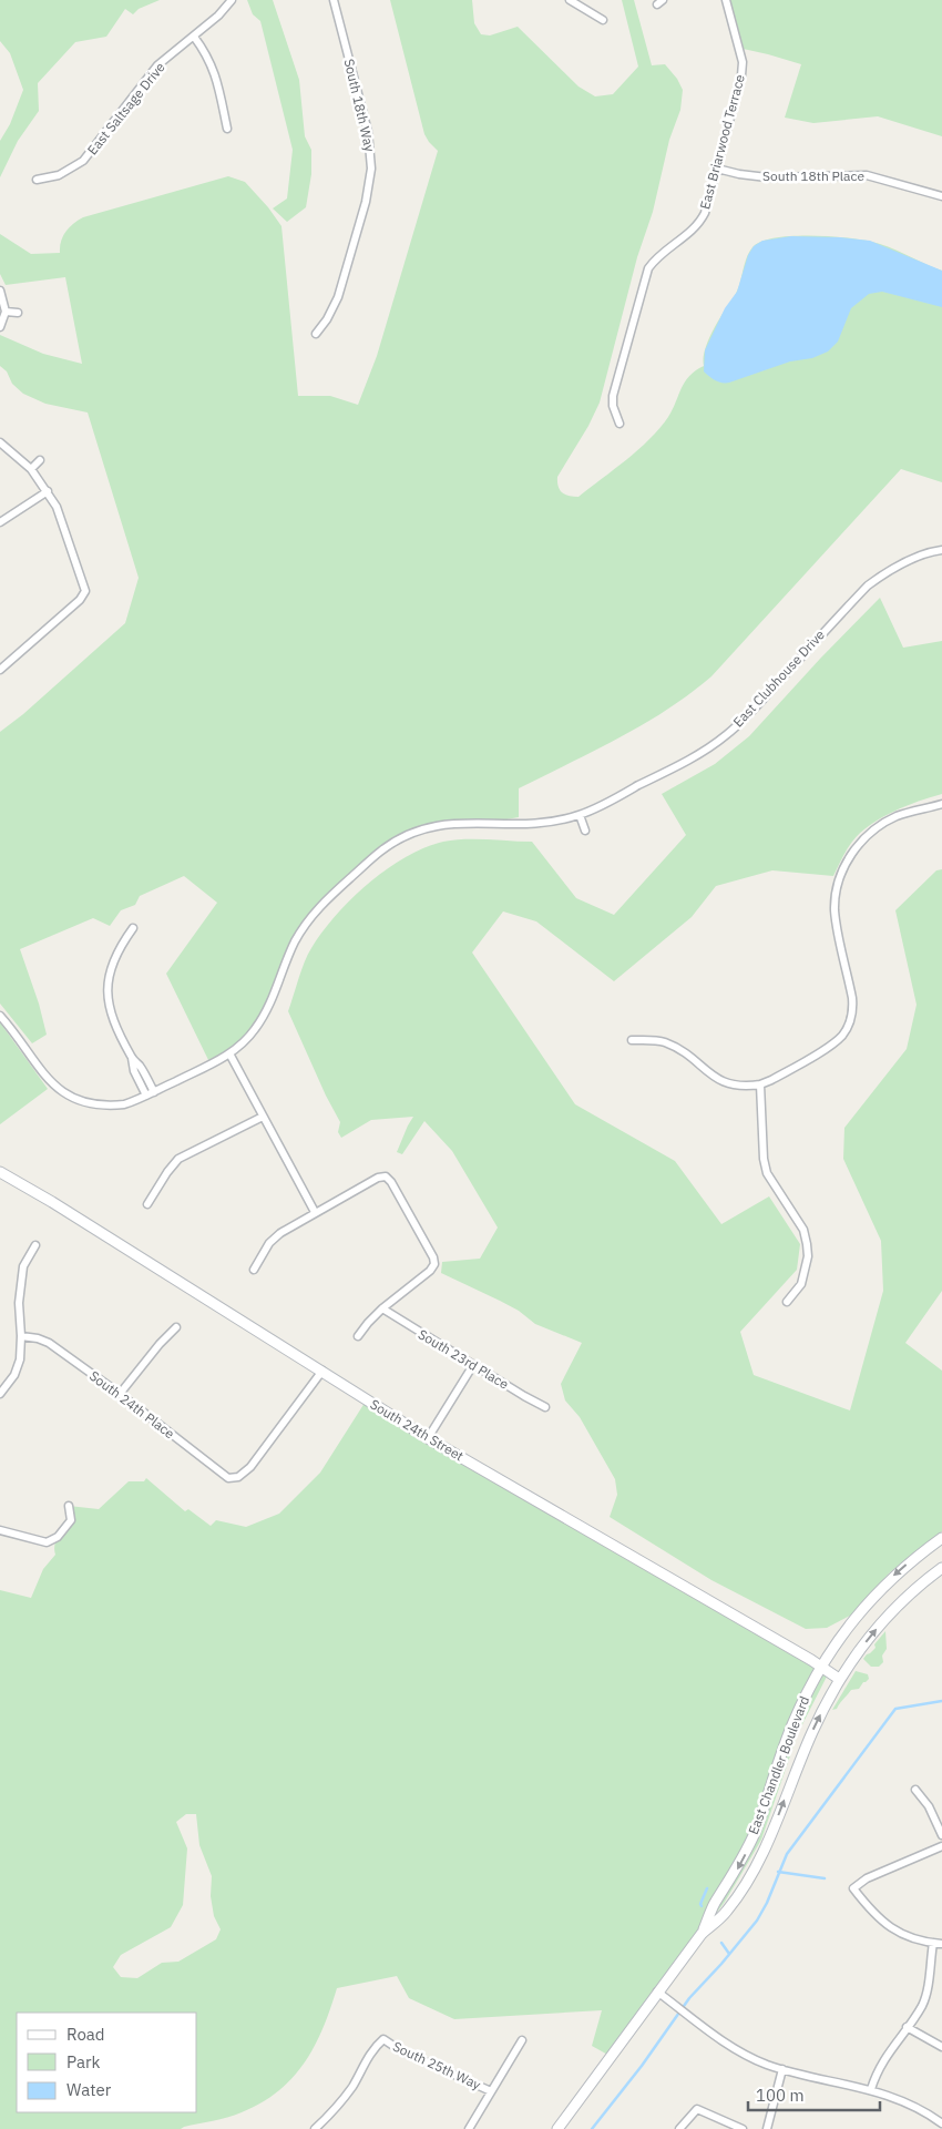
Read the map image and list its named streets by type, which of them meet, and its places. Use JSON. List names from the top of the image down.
{
  "streets": {
    "main road": ["South 24th Street", "East Chandler Boulevard"],
    "street": [
      "South 18th Way",
      "East Saltsage Drive",
      "East Briarwood Terrace",
      "South 18th Place",
      "East Clubhouse Drive",
      "South 23rd Place",
      "South 24th Place",
      "South 25th Way"
    ]
  },
  "crossings": [
    ["East Briarwood Terrace", "South 18th Place"],
    ["South 24th Place", "South 24th Street"],
    ["South 24th Street", "East Chandler Boulevard"]
  ],
  "legend": ["Road", "Park", "Water"],
  "scale_bar": "100 m"
}
